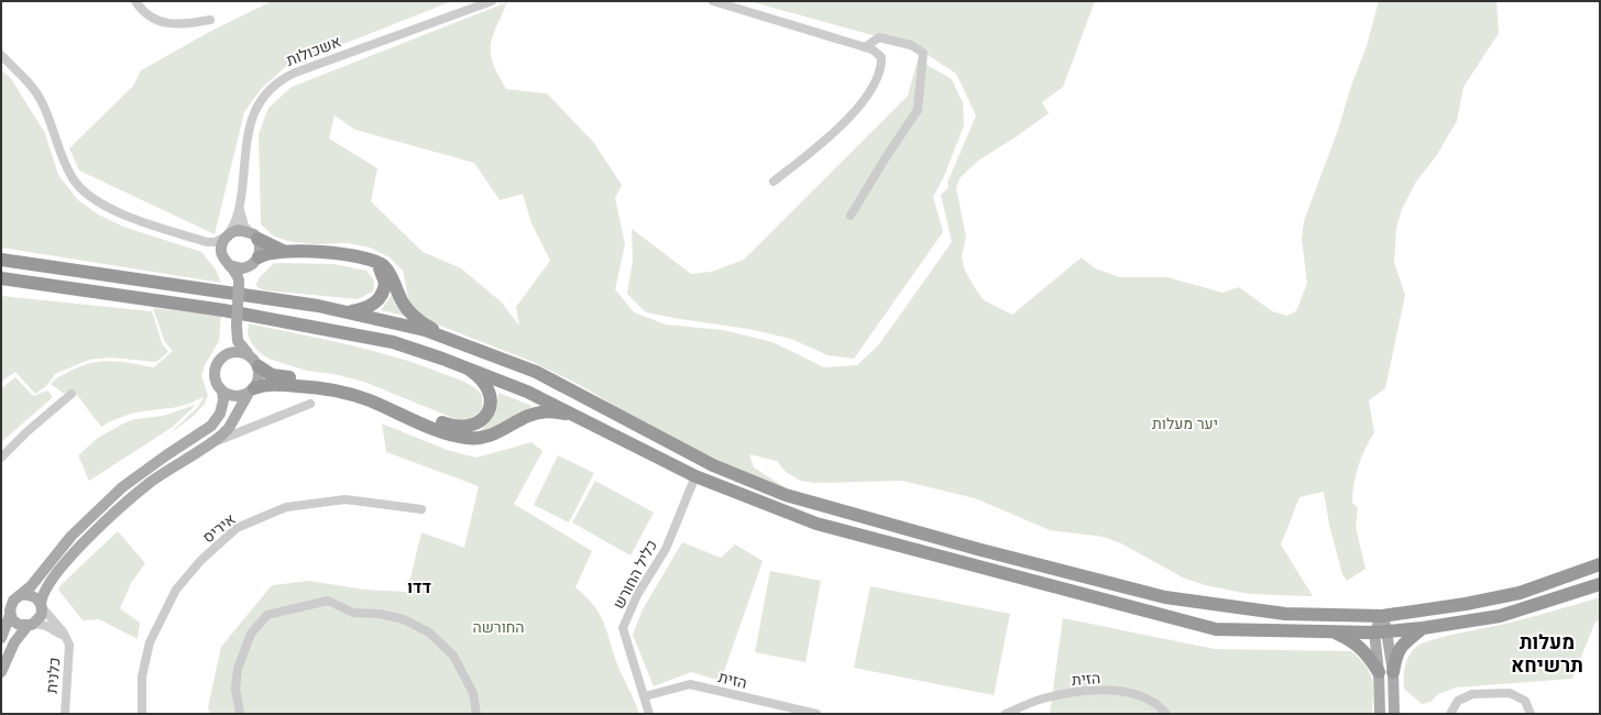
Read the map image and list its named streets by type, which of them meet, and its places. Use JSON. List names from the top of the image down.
{
  "streets": {
    "street": [
      "אשכולות",
      "איריס",
      "כליל החורש",
      "כלנית",
      "הזית"
    ]
  },
  "crossings": [
    ["כליל החורש", "הזית"]
  ],
  "districts": ["דדו", "מעלות תרשיחא"],
  "parks": ["יער מעלות", "החורשה"]
}
